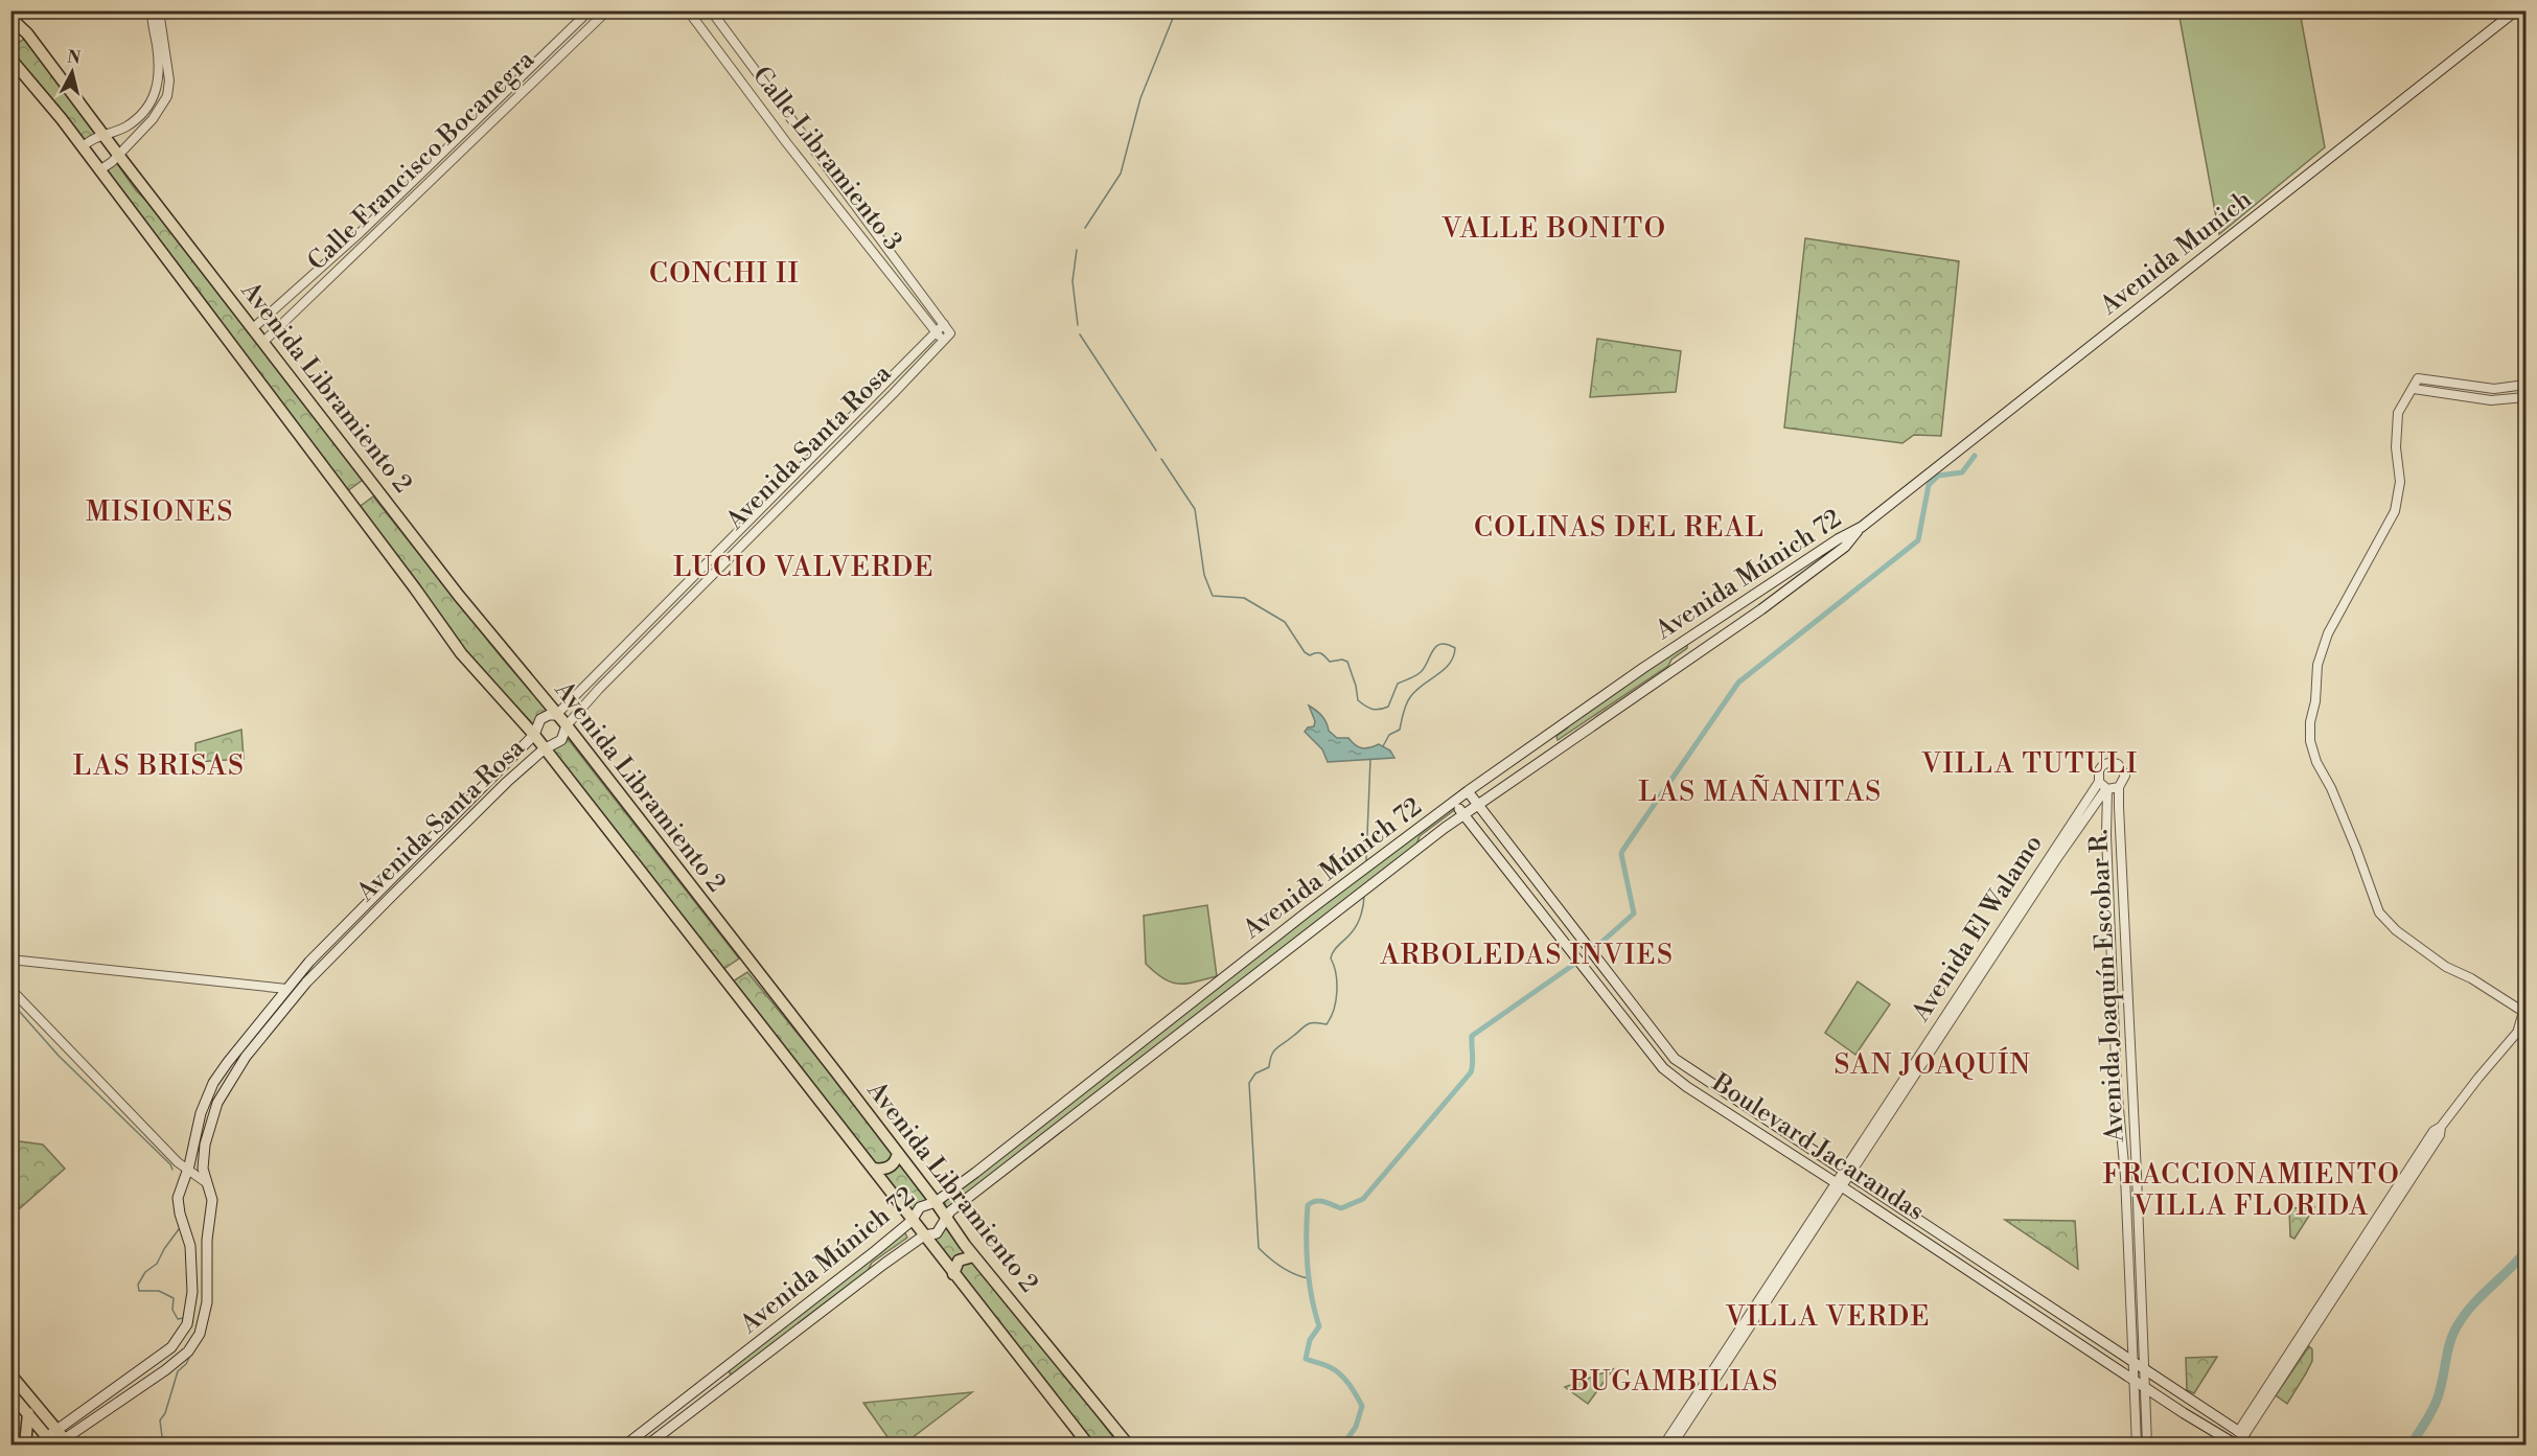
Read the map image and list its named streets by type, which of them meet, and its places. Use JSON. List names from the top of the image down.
{
  "streets": {
    "main road": [
      "Avenida Munich",
      "Avenida Libramiento 2",
      "Avenida Santa Rosa",
      "Avenida Múnich 72",
      "Boulevard Jacarandas"
    ],
    "street": [
      "Calle Libramiento 3",
      "Calle Francisco Bocanegra",
      "Avenida El Walamo",
      "Avenida Joaquín Escobar R."
    ]
  },
  "crossings": [
    ["Calle Libramiento 3", "Avenida Santa Rosa"],
    ["Calle Francisco Bocanegra", "Avenida Libramiento 2"],
    ["Avenida Munich", "Avenida Múnich 72"],
    ["Avenida Libramiento 2", "Avenida Santa Rosa"],
    ["Avenida Libramiento 2", "Avenida Múnich 72"],
    ["Avenida Múnich 72", "Boulevard Jacarandas"],
    ["Avenida El Walamo", "Avenida Joaquín Escobar R."],
    ["Avenida El Walamo", "Boulevard Jacarandas"],
    ["Avenida Joaquín Escobar R.", "Boulevard Jacarandas"]
  ],
  "districts": [
    "VALLE BONITO",
    "CONCHI II",
    "MISIONES",
    "COLINAS DEL REAL",
    "LUCIO VALVERDE",
    "VILLA TUTULI",
    "LAS BRISAS",
    "LAS MAÑANITAS",
    "ARBOLEDAS INVIES",
    "SAN JOAQUÍN",
    "FRACCIONAMIENTO VILLA FLORIDA",
    "VILLA VERDE",
    "BUGAMBILIAS"
  ],
  "north": "top"
}
